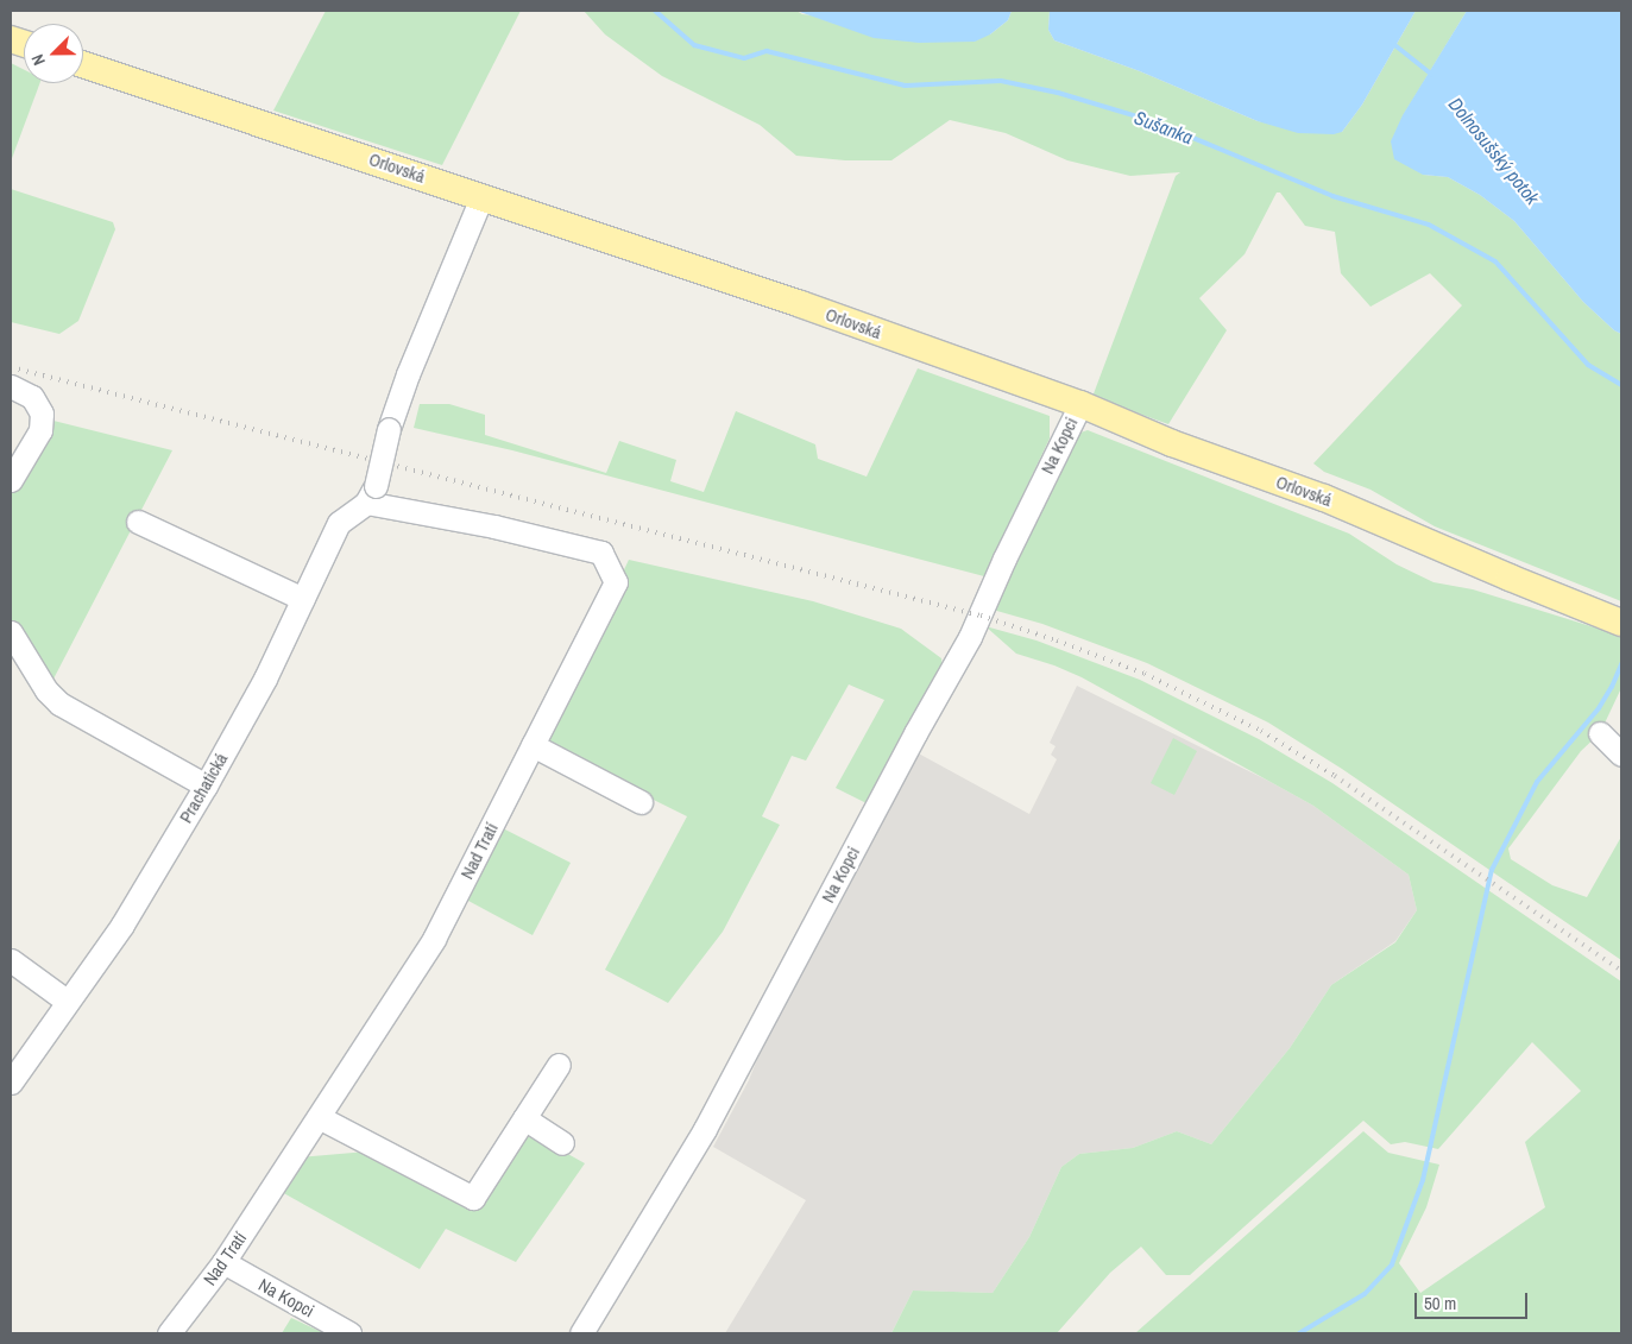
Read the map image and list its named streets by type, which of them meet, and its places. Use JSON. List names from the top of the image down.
{
  "streets": {
    "main road": ["Orlovská"],
    "street": ["Na Kopci", "Prachatická", "Nad Tratí"]
  },
  "crossings": [
    ["Orlovská", "Na Kopci"],
    ["Na Kopci", "Nad Tratí"],
    ["Prachatická", "Nad Tratí"]
  ],
  "water": ["Sušanka", "Dolnosušský potok"],
  "scale_bar": "50 m",
  "north": "bottom left"
}
